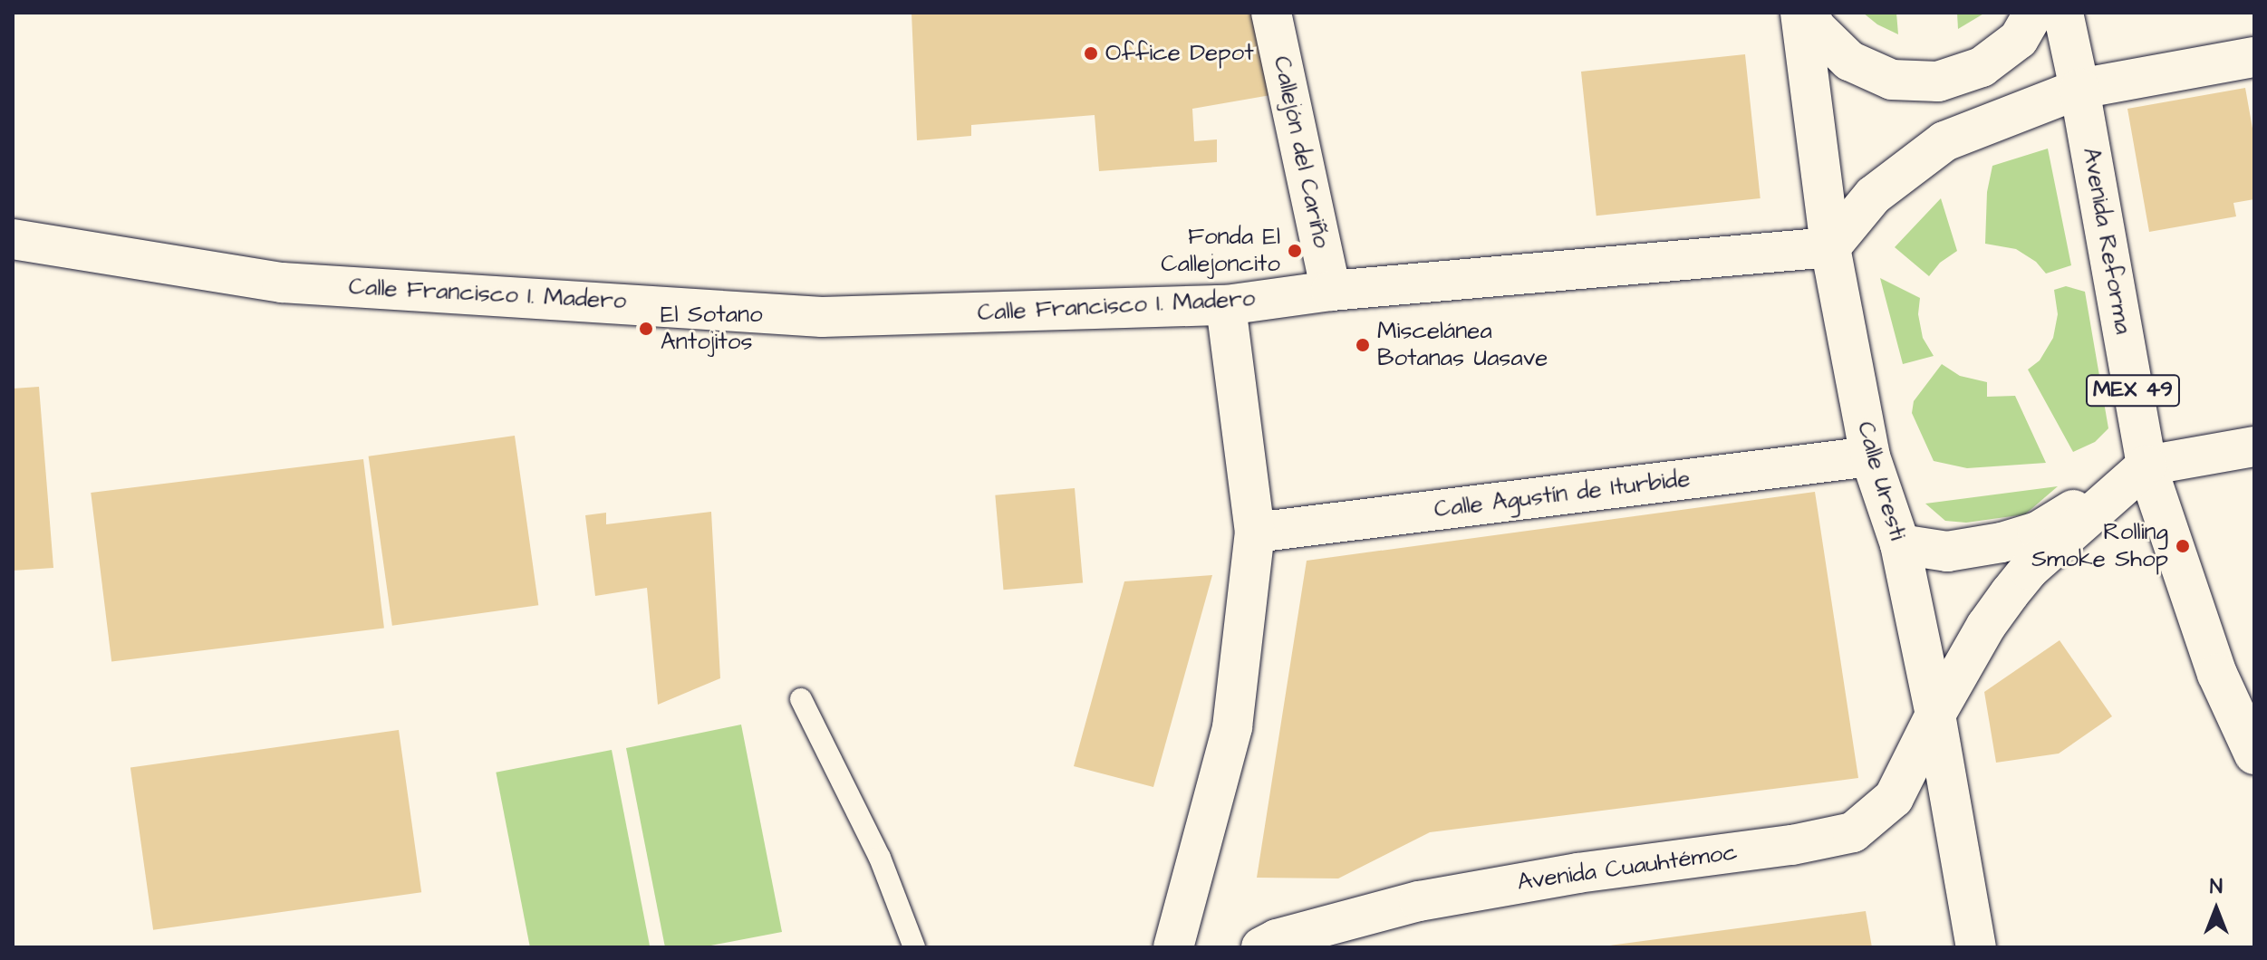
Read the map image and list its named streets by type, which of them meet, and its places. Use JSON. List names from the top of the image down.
{
  "streets": {
    "street": [
      "Callejón del Cariño",
      "Avenida Reforma",
      "Calle Francisco I. Madero",
      "MEX 49",
      "Calle Uresti",
      "Calle Agustín de Iturbide",
      "Avenida Cuauhtémoc"
    ]
  },
  "crossings": [
    ["Callejón del Cariño", "Calle Francisco I. Madero"],
    ["Calle Francisco I. Madero", "Calle Uresti"],
    ["Calle Uresti", "Calle Agustín de Iturbide"],
    ["Calle Uresti", "Avenida Cuauhtémoc"]
  ],
  "places": [
    "Office Depot",
    "Fonda El Callejoncito",
    "El Sotano Antojitos",
    "Miscelánea Botanas Uasave",
    "Rolling Smoke Shop"
  ],
  "north": "top"
}
